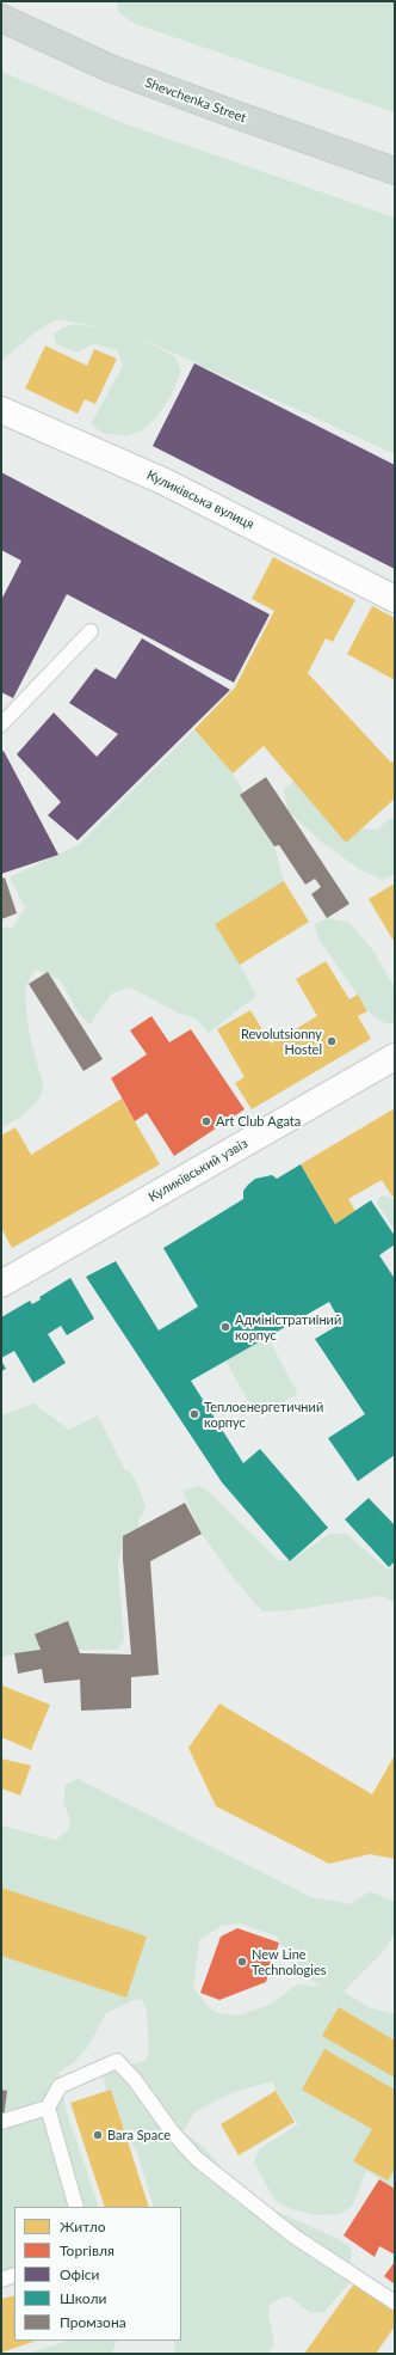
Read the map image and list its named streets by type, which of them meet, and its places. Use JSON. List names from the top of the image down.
{
  "streets": {
    "main road": ["Shevchenka Street"],
    "street": ["Куликівська вулиця", "Куликівський узвіз"]
  },
  "places": [
    "Revolutsionny Hostel",
    "Art Club Agata",
    "Адміністратиіний корпус",
    "Теплоенергетичний корпус",
    "New Line Technologies",
    "Bara Space"
  ],
  "legend": [
    "Житло",
    "Торгівля",
    "Офіси",
    "Школи",
    "Промзона"
  ]
}
